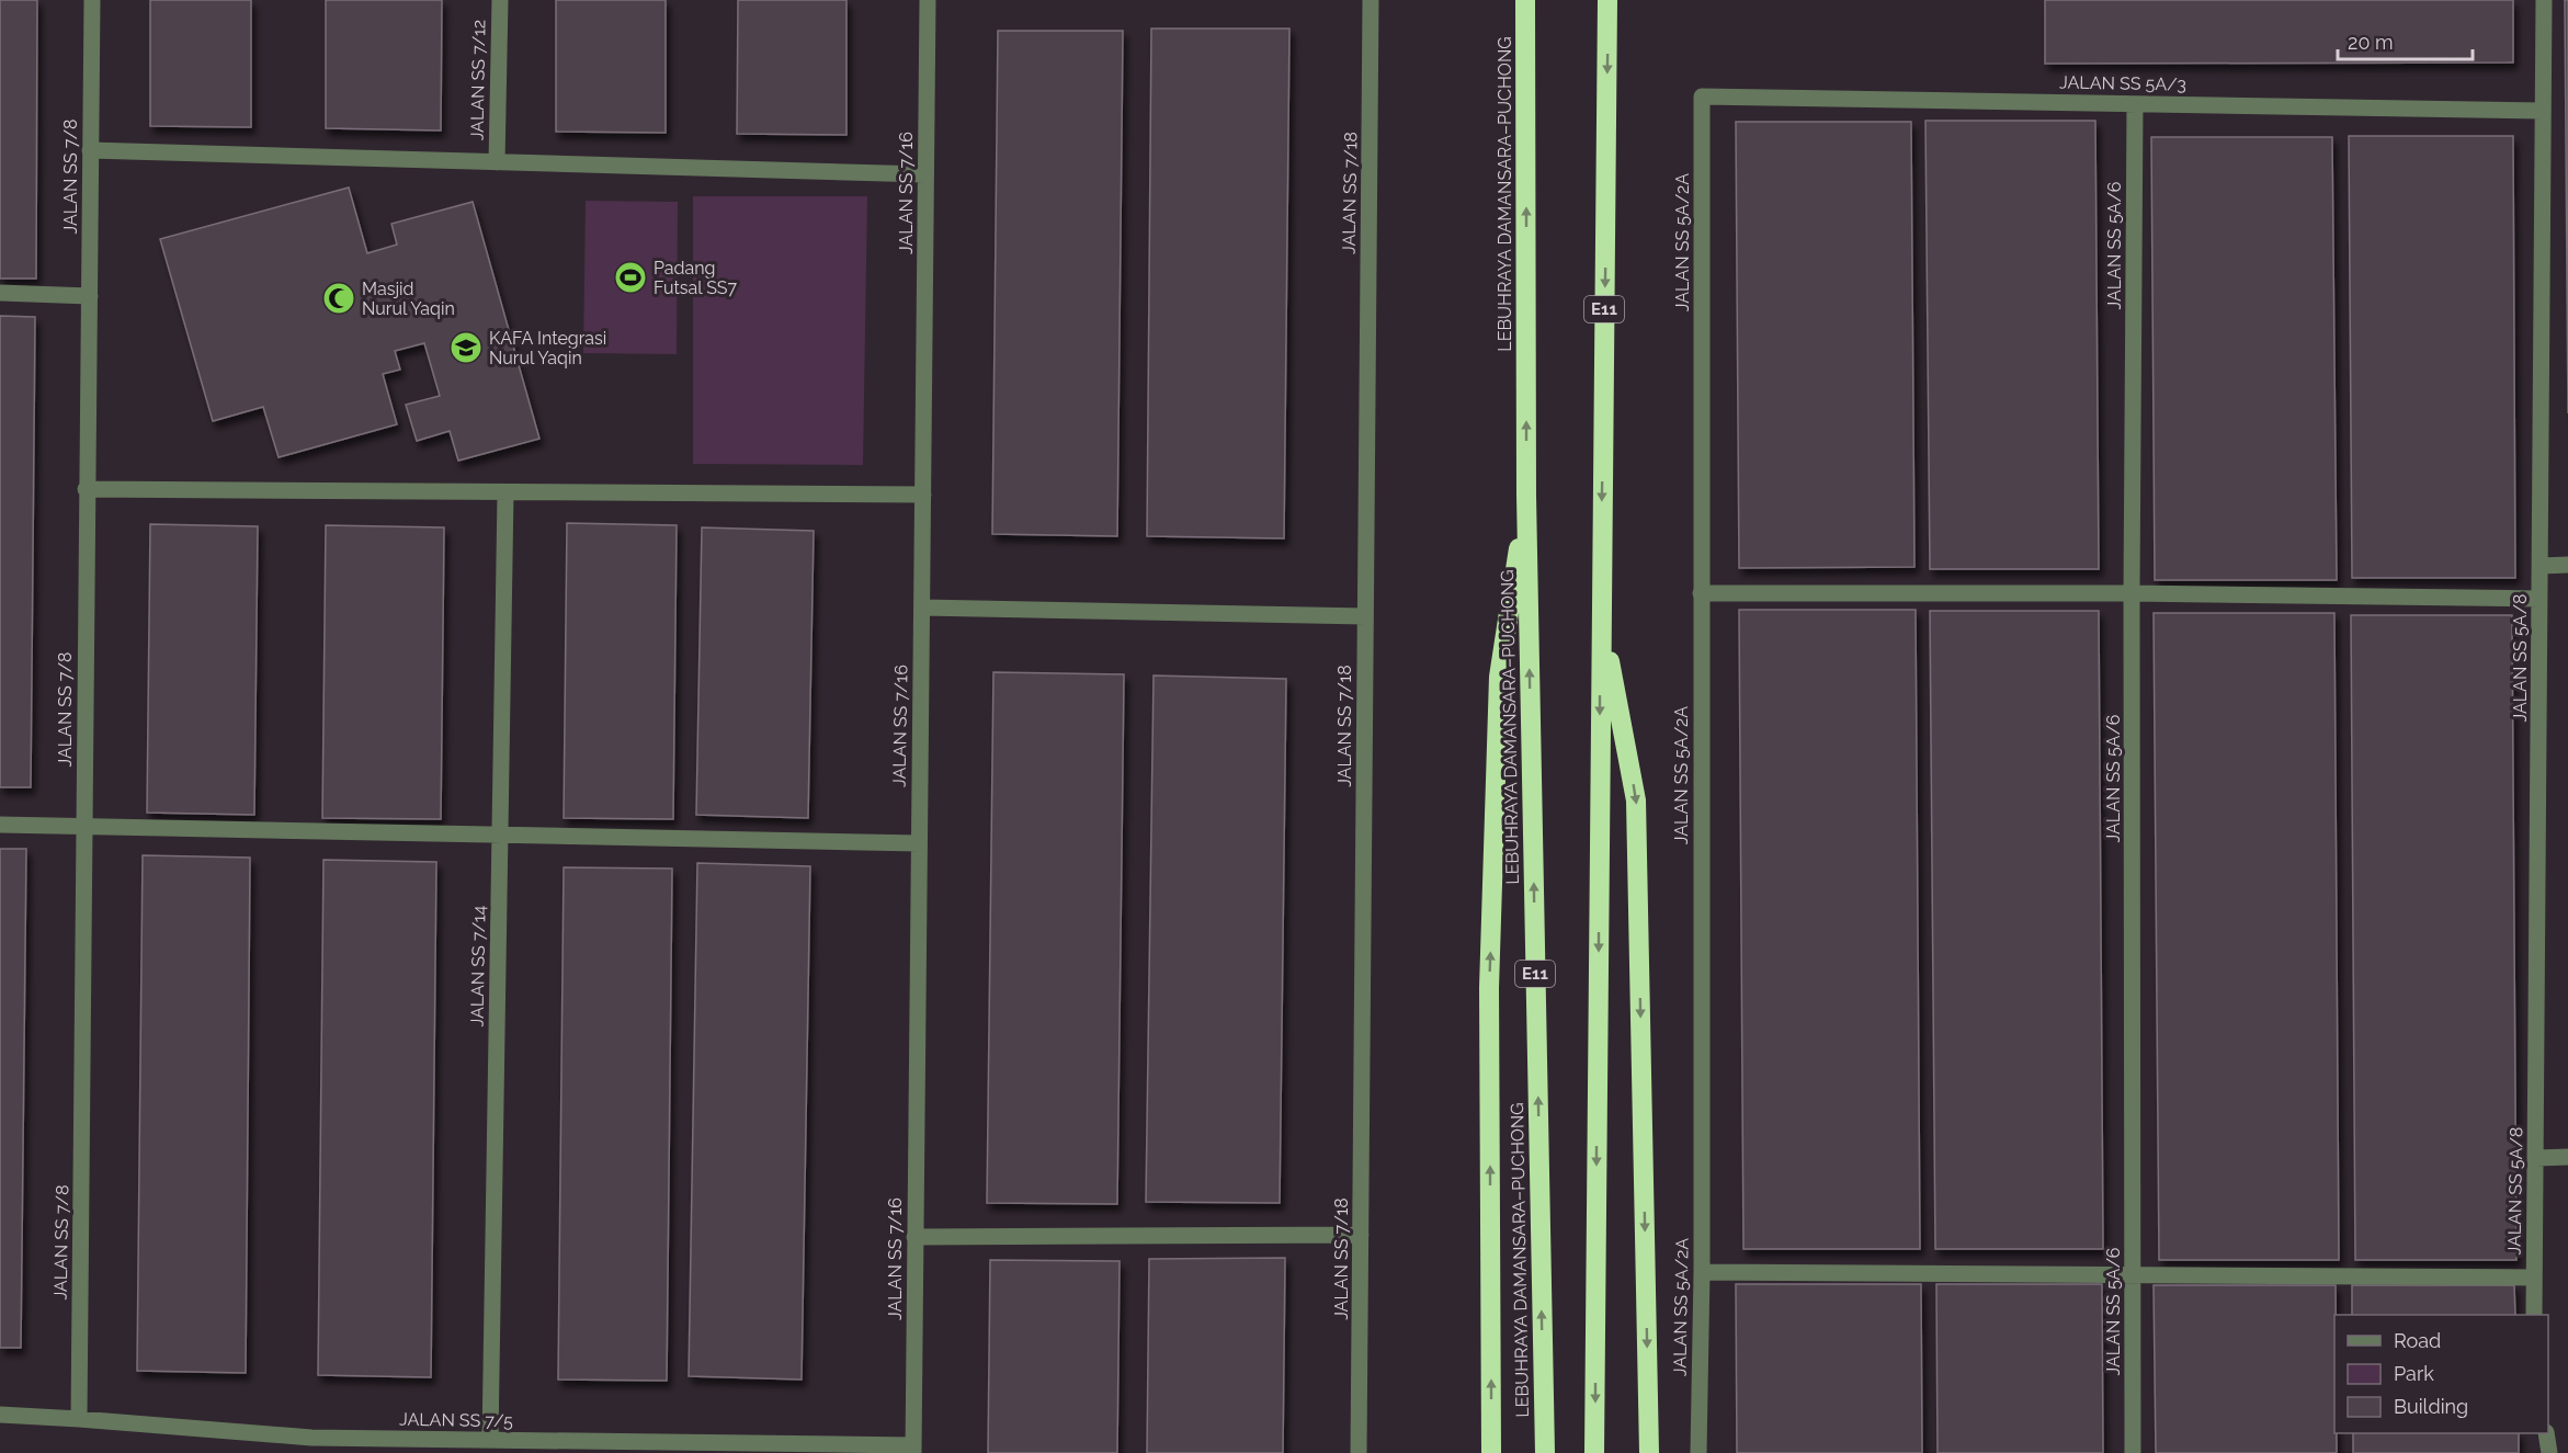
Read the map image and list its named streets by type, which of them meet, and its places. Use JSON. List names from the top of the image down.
{
  "streets": {
    "highway": ["LEBUHRAYA DAMANSARA–PUCHONG", "E11"],
    "street": [
      "JALAN SS 7/12",
      "JALAN SS 5A/3",
      "JALAN SS 7/8",
      "JALAN SS 7/16",
      "JALAN SS 7/18",
      "JALAN SS 5A/2A",
      "JALAN SS 5A/6",
      "JALAN SS 5A/8",
      "JALAN SS 7/14",
      "JALAN SS 7/5"
    ]
  },
  "crossings": [
    ["JALAN SS 5A/3", "JALAN SS 5A/2A"],
    ["JALAN SS 5A/3", "JALAN SS 5A/6"],
    ["JALAN SS 5A/3", "JALAN SS 5A/8"],
    ["JALAN SS 7/8", "JALAN SS 7/5"],
    ["JALAN SS 7/16", "JALAN SS 7/5"],
    ["JALAN SS 7/14", "JALAN SS 7/5"]
  ],
  "places": {
    "sports": ["Padang Futsal SS7"],
    "mosque": ["Masjid Nurul Yaqin"],
    "school or university": ["KAFA Integrasi Nurul Yaqin"]
  },
  "legend": ["Road", "Park", "Building"],
  "scale_bar": "20 m"
}
